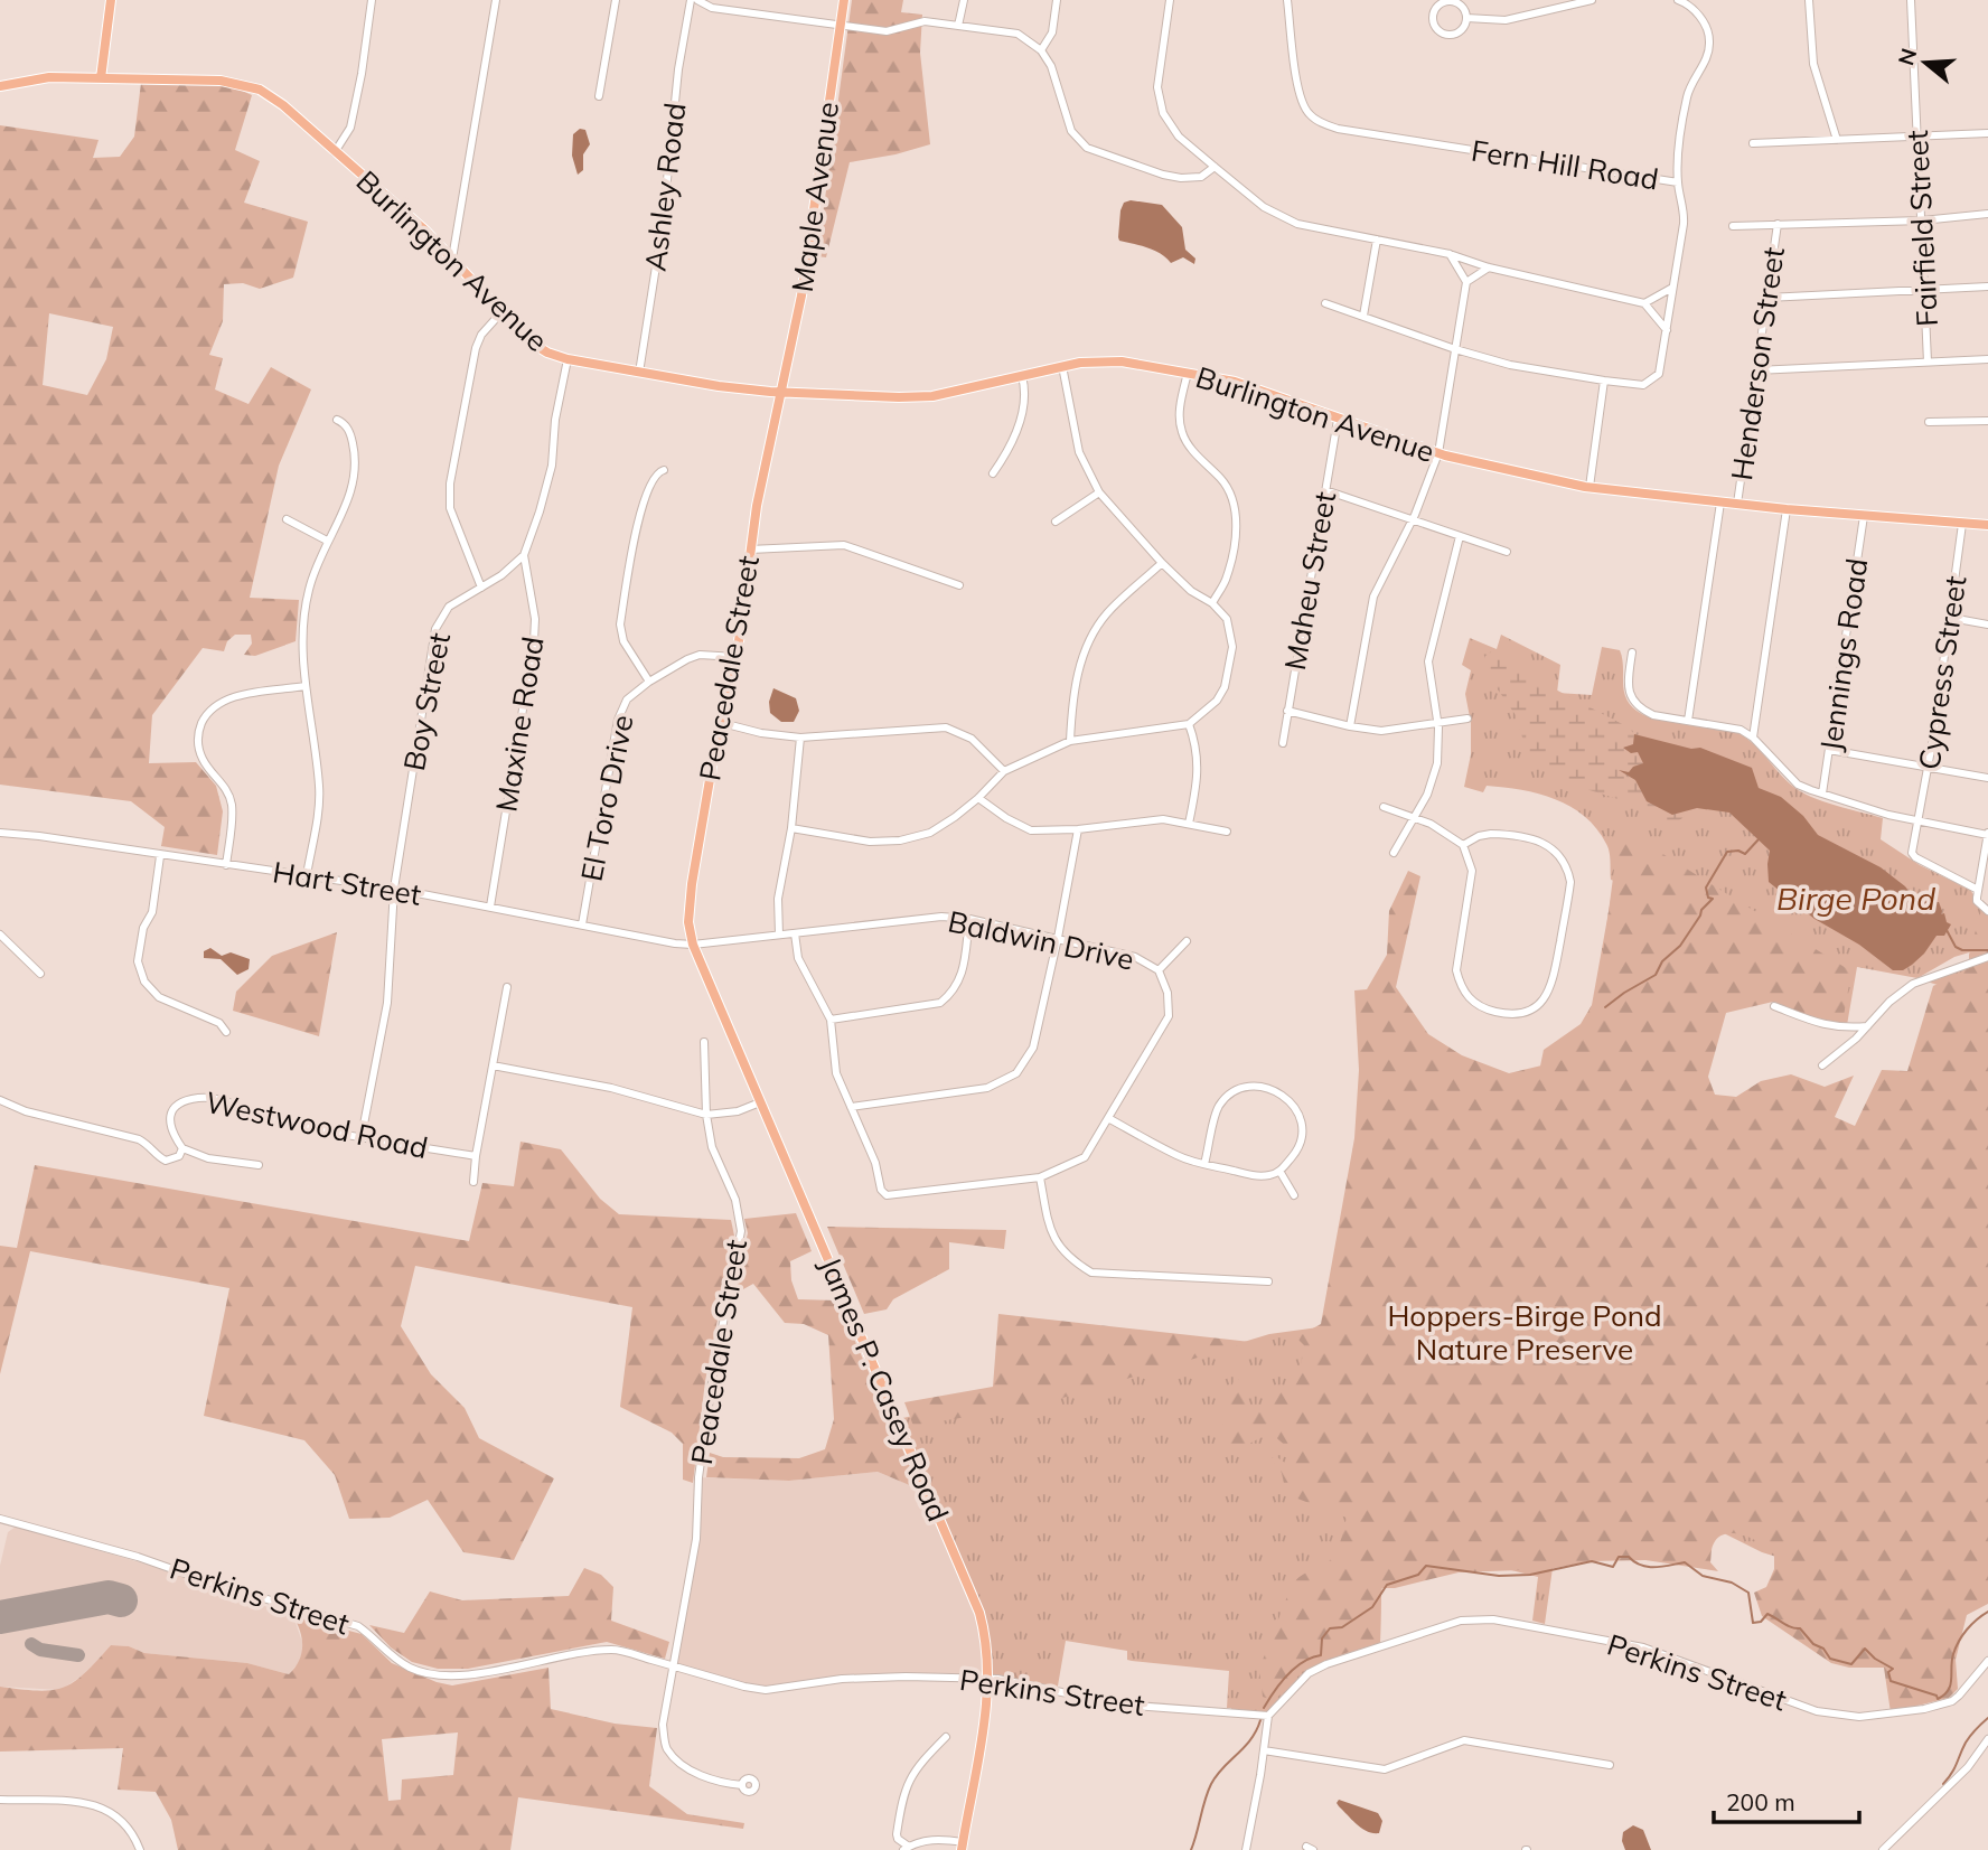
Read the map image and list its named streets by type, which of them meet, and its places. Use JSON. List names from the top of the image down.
{
  "streets": {
    "main road": [
      "Maple Avenue",
      "Burlington Avenue",
      "Peacedale Street",
      "James P. Casey Road"
    ],
    "street": [
      "Fern Hill Road",
      "Ashley Road",
      "Fairfield Street",
      "Henderson Street",
      "Maheu Street",
      "Jennings Road",
      "Cypress Street",
      "Boy Street",
      "Maxine Road",
      "El Toro Drive",
      "Hart Street",
      "Baldwin Drive",
      "Westwood Road",
      "Perkins Street"
    ]
  },
  "crossings": [
    ["Ashley Road", "Burlington Avenue"],
    ["Maple Avenue", "Burlington Avenue"],
    ["Maple Avenue", "Peacedale Street"],
    ["Burlington Avenue", "Henderson Street"],
    ["Burlington Avenue", "Maheu Street"],
    ["Burlington Avenue", "Jennings Road"],
    ["Burlington Avenue", "Peacedale Street"],
    ["Burlington Avenue", "Cypress Street"],
    ["Burlington Avenue", "Maxine Road"],
    ["Peacedale Street", "El Toro Drive"],
    ["Peacedale Street", "Hart Street"],
    ["Peacedale Street", "Baldwin Drive"],
    ["Peacedale Street", "James P. Casey Road"],
    ["Peacedale Street", "Perkins Street"],
    ["Boy Street", "Maxine Road"],
    ["Boy Street", "Hart Street"],
    ["Boy Street", "Westwood Road"],
    ["Maxine Road", "Hart Street"],
    ["El Toro Drive", "Hart Street"],
    ["Hart Street", "Baldwin Drive"],
    ["Hart Street", "James P. Casey Road"],
    ["Baldwin Drive", "James P. Casey Road"],
    ["James P. Casey Road", "Perkins Street"]
  ],
  "water": ["Birge Pond"],
  "parks": ["Hoppers-Birge Pond Nature Preserve"],
  "scale_bar": "200 m",
  "north": "left"
}
